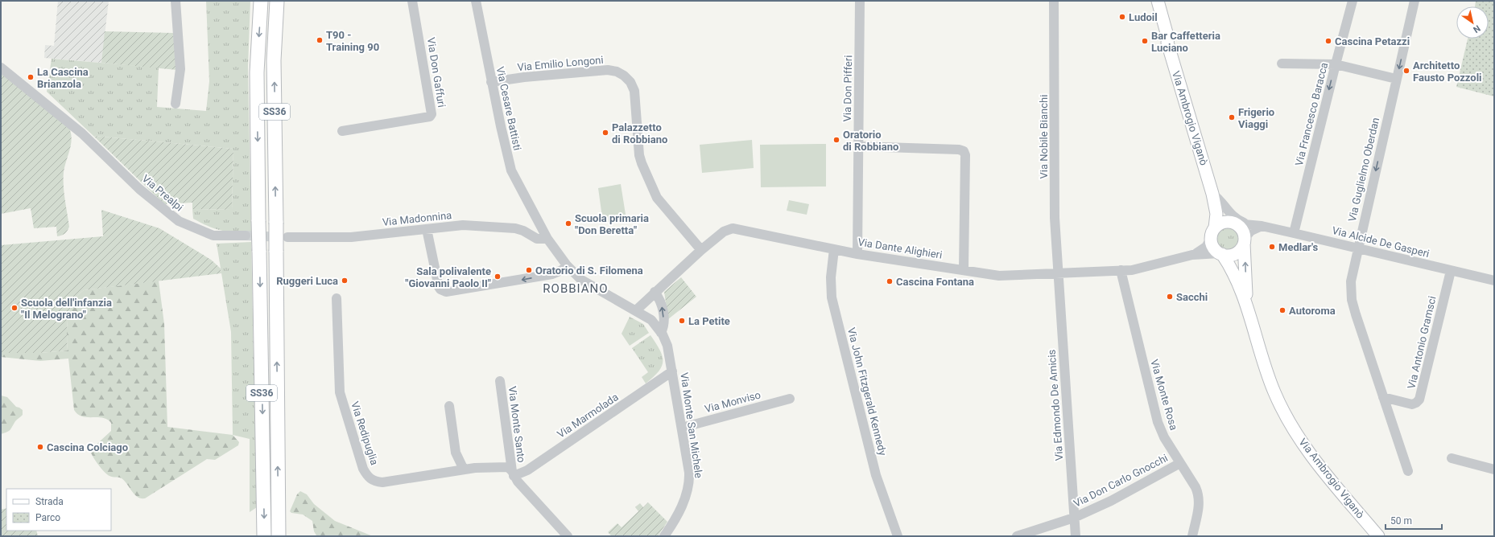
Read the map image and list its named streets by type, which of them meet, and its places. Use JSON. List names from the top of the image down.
{
  "streets": {
    "highway": ["SS36"],
    "main road": ["Via Ambrogio Viganò"],
    "street": [
      "Via Emilio Longoni",
      "Via Don Gaffuri",
      "Via Don Pifferi",
      "Via Cesare Battisti",
      "Via Francesco Baracca",
      "Via Nobile Bianchi",
      "Via Guglielmo Oberdan",
      "Via Prealpi",
      "Via Madonnina",
      "Via Alcide De Gasperi",
      "Via Dante Alighieri",
      "Via Antonio Gramsci",
      "Via John Fitzgerald Kennedy",
      "Via Monte Rosa",
      "Via Monviso",
      "Via Edmondo De Amicis",
      "Via Marmolada",
      "Via Monte Santo",
      "Via Monte San Michele",
      "Via Redipuglia",
      "Via Don Carlo Gnocchi"
    ]
  },
  "crossings": [
    ["Via Emilio Longoni", "Via Cesare Battisti"],
    ["Via Emilio Longoni", "Via Dante Alighieri"],
    ["Via Don Pifferi", "Via Dante Alighieri"],
    ["Via Cesare Battisti", "Via Madonnina"],
    ["Via Cesare Battisti", "Via Monte San Michele"],
    ["Via Francesco Baracca", "Via Alcide De Gasperi"],
    ["Via Ambrogio Viganò", "Via Alcide De Gasperi"],
    ["Via Ambrogio Viganò", "Via Dante Alighieri"],
    ["Via Nobile Bianchi", "Via Dante Alighieri"],
    ["Via Nobile Bianchi", "Via Edmondo De Amicis"],
    ["Via Guglielmo Oberdan", "Via Alcide De Gasperi"],
    ["Via Guglielmo Oberdan", "Via Antonio Gramsci"],
    ["Via Alcide De Gasperi", "Via Dante Alighieri"],
    ["Via Alcide De Gasperi", "Via Antonio Gramsci"],
    ["Via Dante Alighieri", "Via John Fitzgerald Kennedy"],
    ["Via Dante Alighieri", "Via Monte Rosa"],
    ["Via Dante Alighieri", "Via Edmondo De Amicis"],
    ["Via Dante Alighieri", "Via Monte San Michele"],
    ["Via Monte Rosa", "Via Don Carlo Gnocchi"],
    ["Via Monviso", "Via Monte San Michele"],
    ["Via Edmondo De Amicis", "Via Don Carlo Gnocchi"],
    ["Via Marmolada", "Via Monte Santo"],
    ["Via Marmolada", "Via Monte San Michele"],
    ["Via Marmolada", "Via Redipuglia"],
    ["Via Monte Santo", "Via Redipuglia"]
  ],
  "one_way": ["Via Francesco Baracca", "Via Guglielmo Oberdan"],
  "districts": ["ROBBIANO"],
  "places": [
    "Ludoil",
    "T90 - Training 90",
    "Bar Caffetteria Luciano",
    "Cascina Petazzi",
    "Architetto Fausto Pozzoli",
    "La Cascina Brianzola",
    "Frigerio Viaggi",
    "Palazzetto di Robbiano",
    "Oratorio di Robbiano",
    "Scuola primaria \"Don Beretta\"",
    "Medlar's",
    "Oratorio di S. Filomena",
    "Sala polivalente \"Giovanni Paolo II\"",
    "Ruggeri Luca",
    "Cascina Fontana",
    "Sacchi",
    "Scuola dell'infanzia \"Il Melograno\"",
    "Autoroma",
    "La Petite",
    "Cascina Colciago"
  ],
  "legend": ["Strada", "Parco"],
  "scale_bar": "50 m",
  "north": "bottom right"
}
